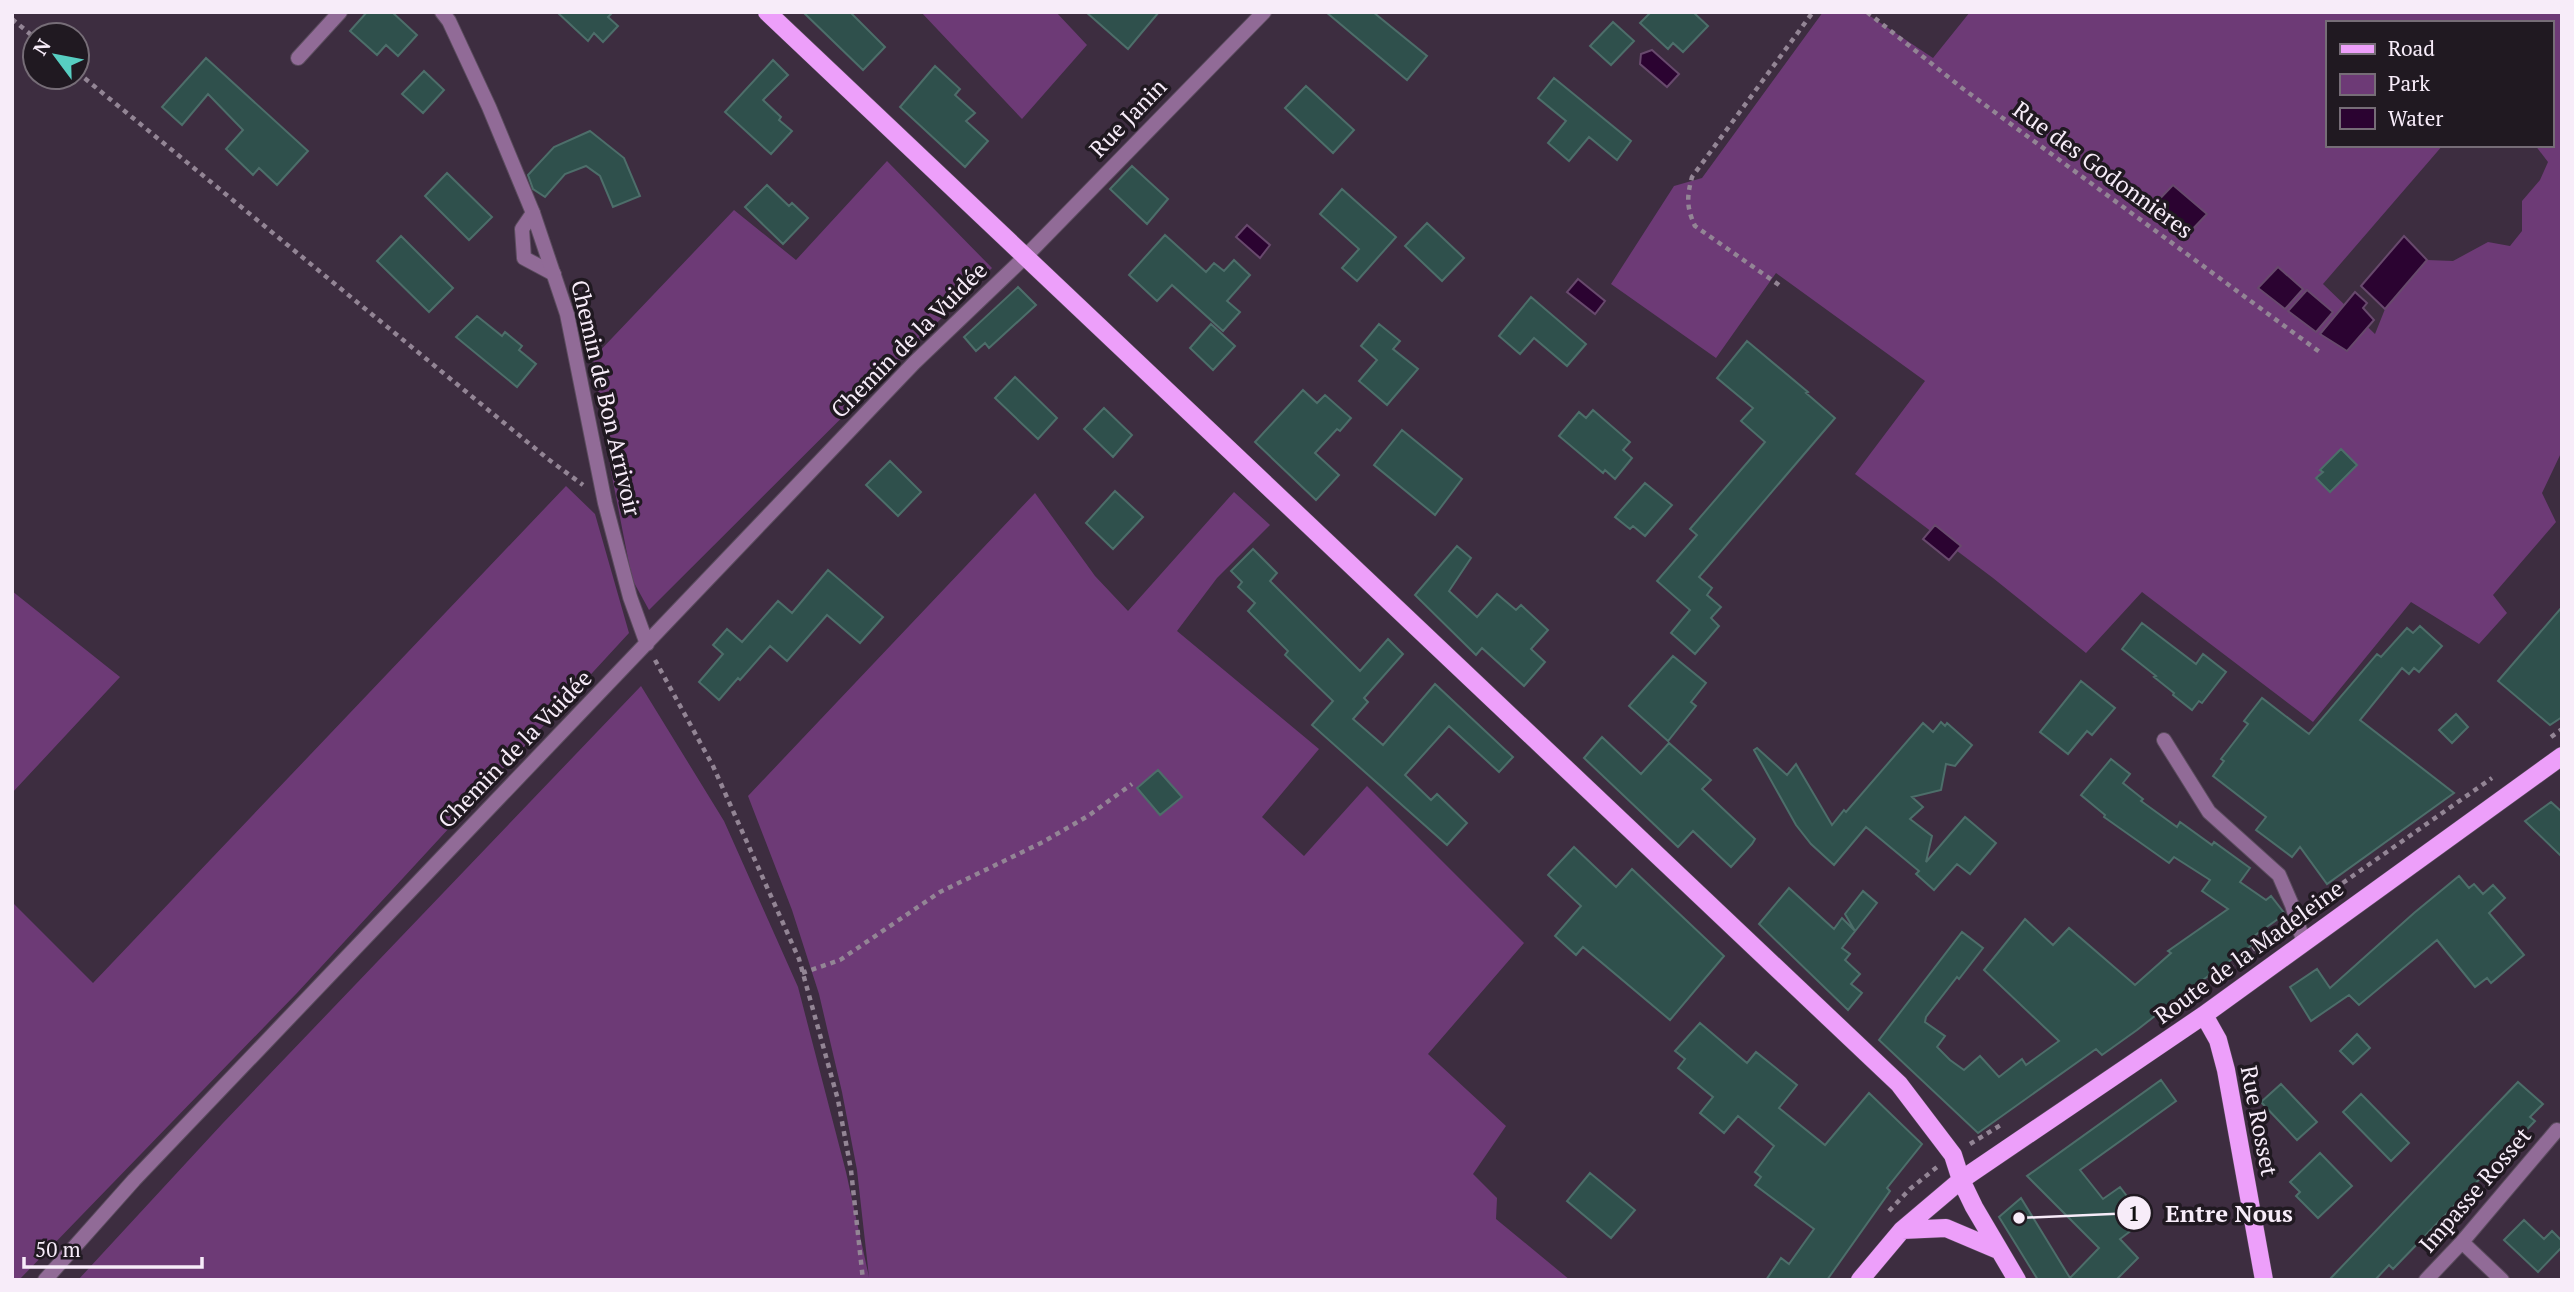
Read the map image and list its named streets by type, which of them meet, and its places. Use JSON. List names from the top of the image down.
{
  "streets": {
    "main road": ["Route de la Madeleine", "Rue Rosset"],
    "street": [
      "Rue Janin",
      "Chemin de la Vuidée",
      "Chemin de Bon Arrivoir",
      "Impasse Rosset"
    ],
    "path": ["Rue des Godonnières"]
  },
  "crossings": [
    ["Rue Janin", "Chemin de la Vuidée"],
    ["Chemin de la Vuidée", "Chemin de Bon Arrivoir"],
    ["Route de la Madeleine", "Rue Rosset"]
  ],
  "places": ["Entre Nous"],
  "legend": ["Road", "Park", "Water"],
  "scale_bar": "50 m",
  "north": "top left"
}
